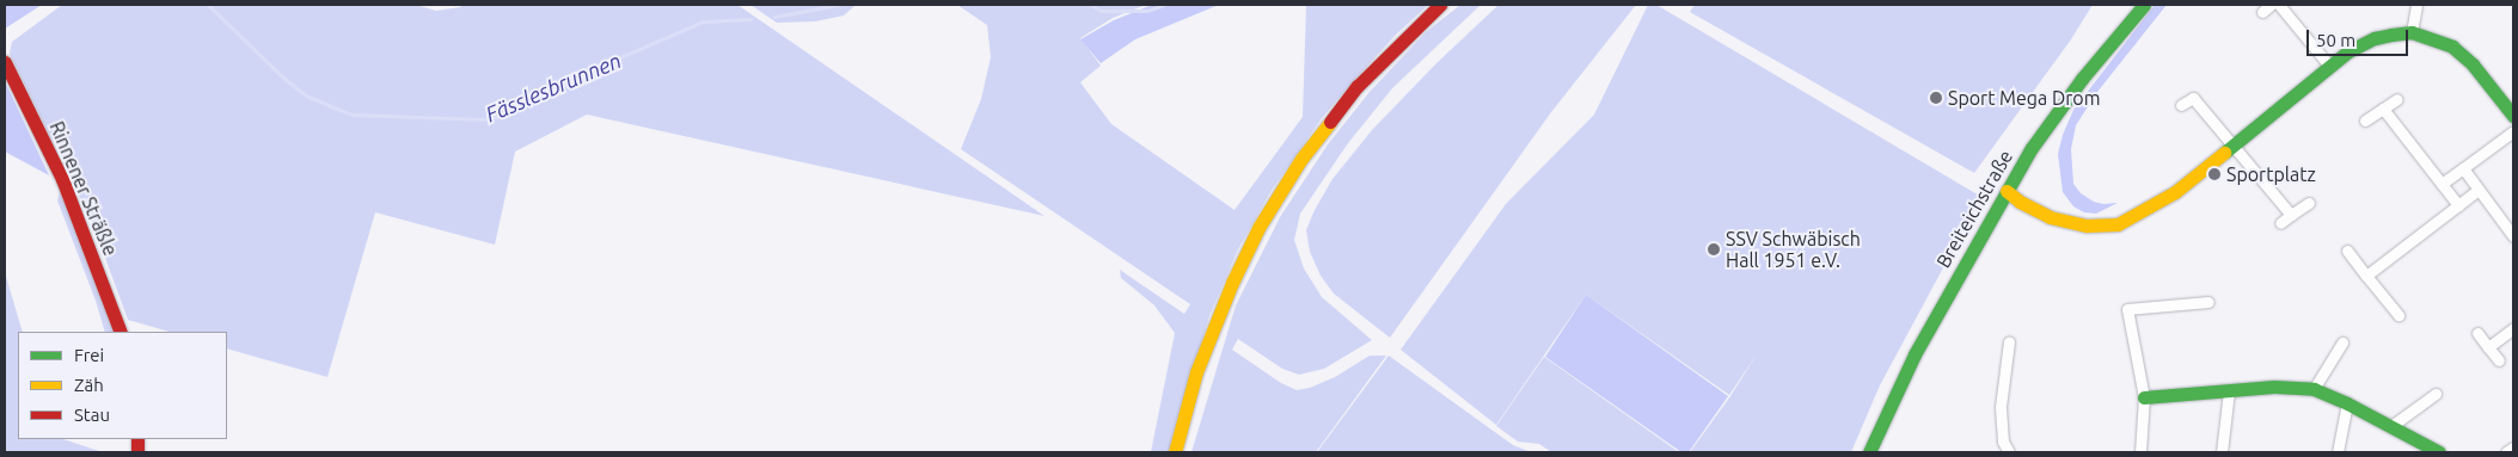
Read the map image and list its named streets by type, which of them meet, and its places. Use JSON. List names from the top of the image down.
{
  "streets": {
    "street": ["Rinnener Sträßle", "Breiteichstraße"]
  },
  "water": ["Fässlesbrunnen"],
  "places": ["Sport Mega Drom", "Sportplatz", "SSV Schwäbisch Hall 1951 e.V."],
  "legend": ["Frei", "Zäh", "Stau"],
  "scale_bar": "50 m"
}
